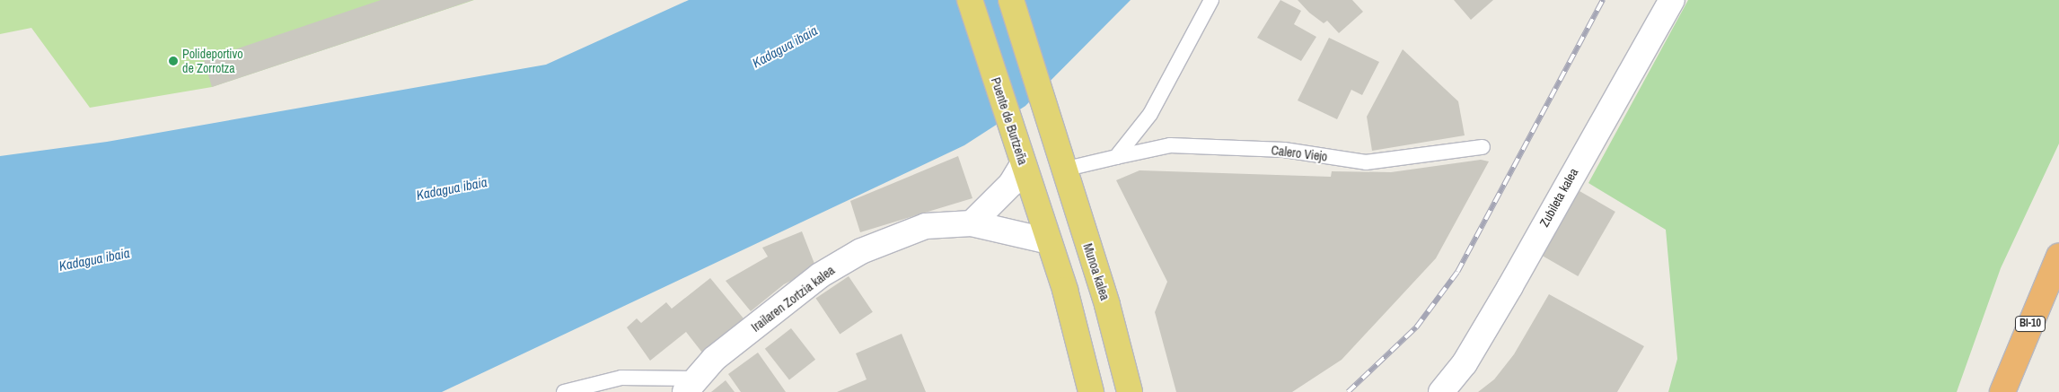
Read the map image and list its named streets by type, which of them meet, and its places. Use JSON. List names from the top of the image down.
{
  "streets": {
    "highway": ["BI-10"],
    "main road": ["Puente de Burtzeña", "Munoa kalea"],
    "street": ["Zubileta kalea", "Irailaren Zortzia kalea"],
    "lane": ["Calero Viejo"]
  },
  "crossings": [
    ["Puente de Burtzeña", "Irailaren Zortzia kalea"],
    ["Calero Viejo", "Munoa kalea"]
  ],
  "water": ["Kadagua ibaia"],
  "places": ["Polideportivo de Zorrotza"]
}
